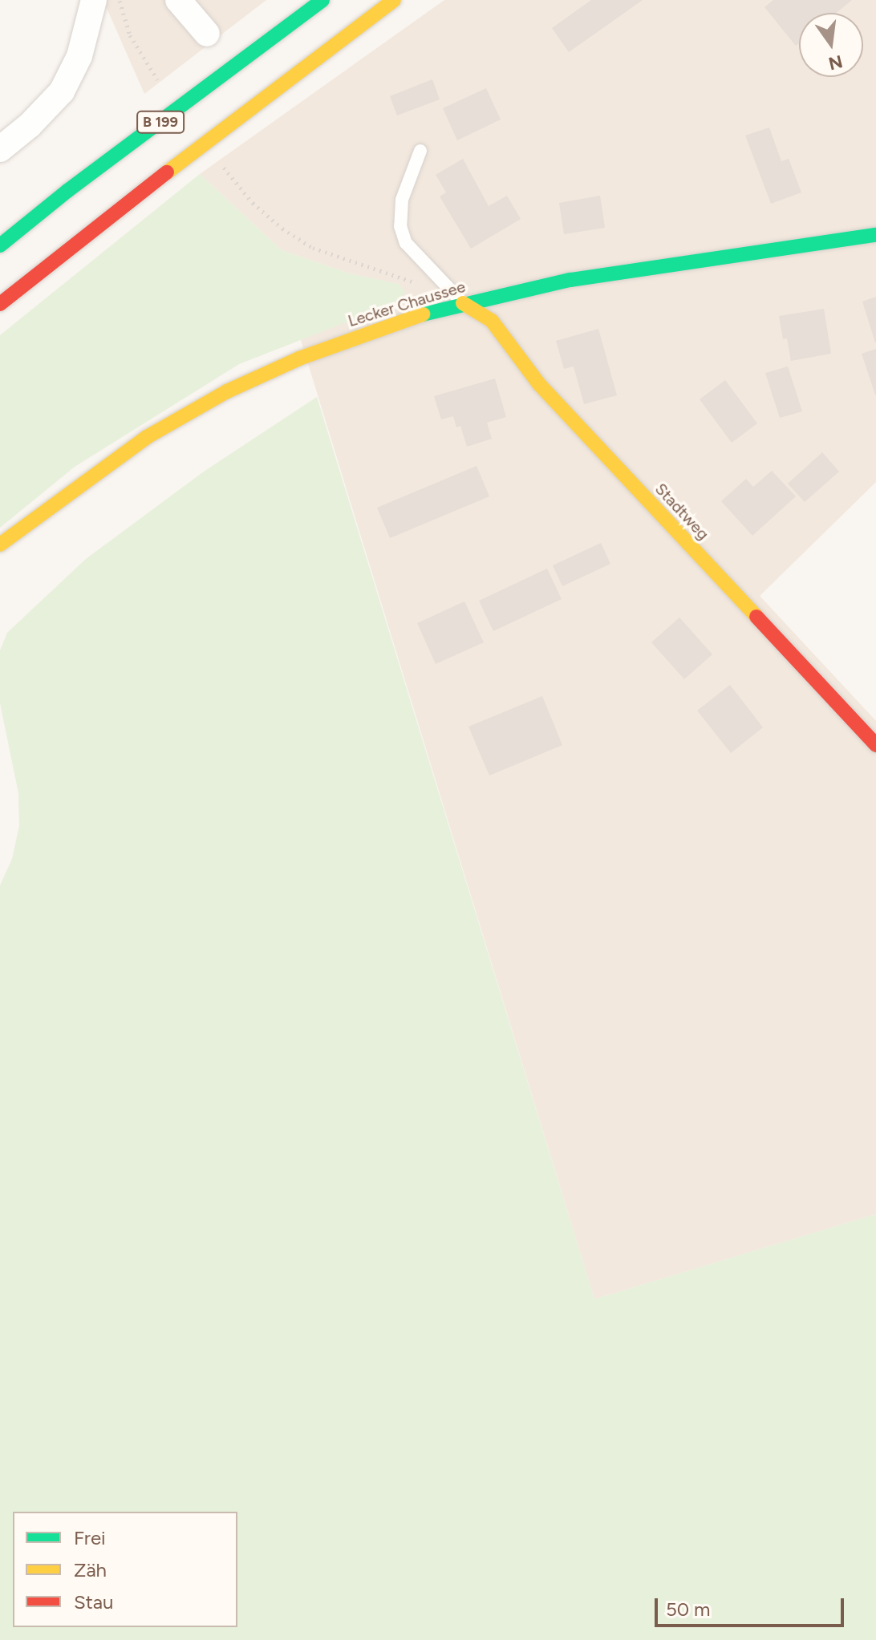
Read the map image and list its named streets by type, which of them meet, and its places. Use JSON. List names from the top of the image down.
{
  "streets": {
    "main road": ["B 199", "Lecker Chaussee", "Stadtweg"]
  },
  "crossings": [
    ["Lecker Chaussee", "Stadtweg"]
  ],
  "legend": ["Frei", "Zäh", "Stau"],
  "scale_bar": "50 m",
  "north": "bottom"
}
